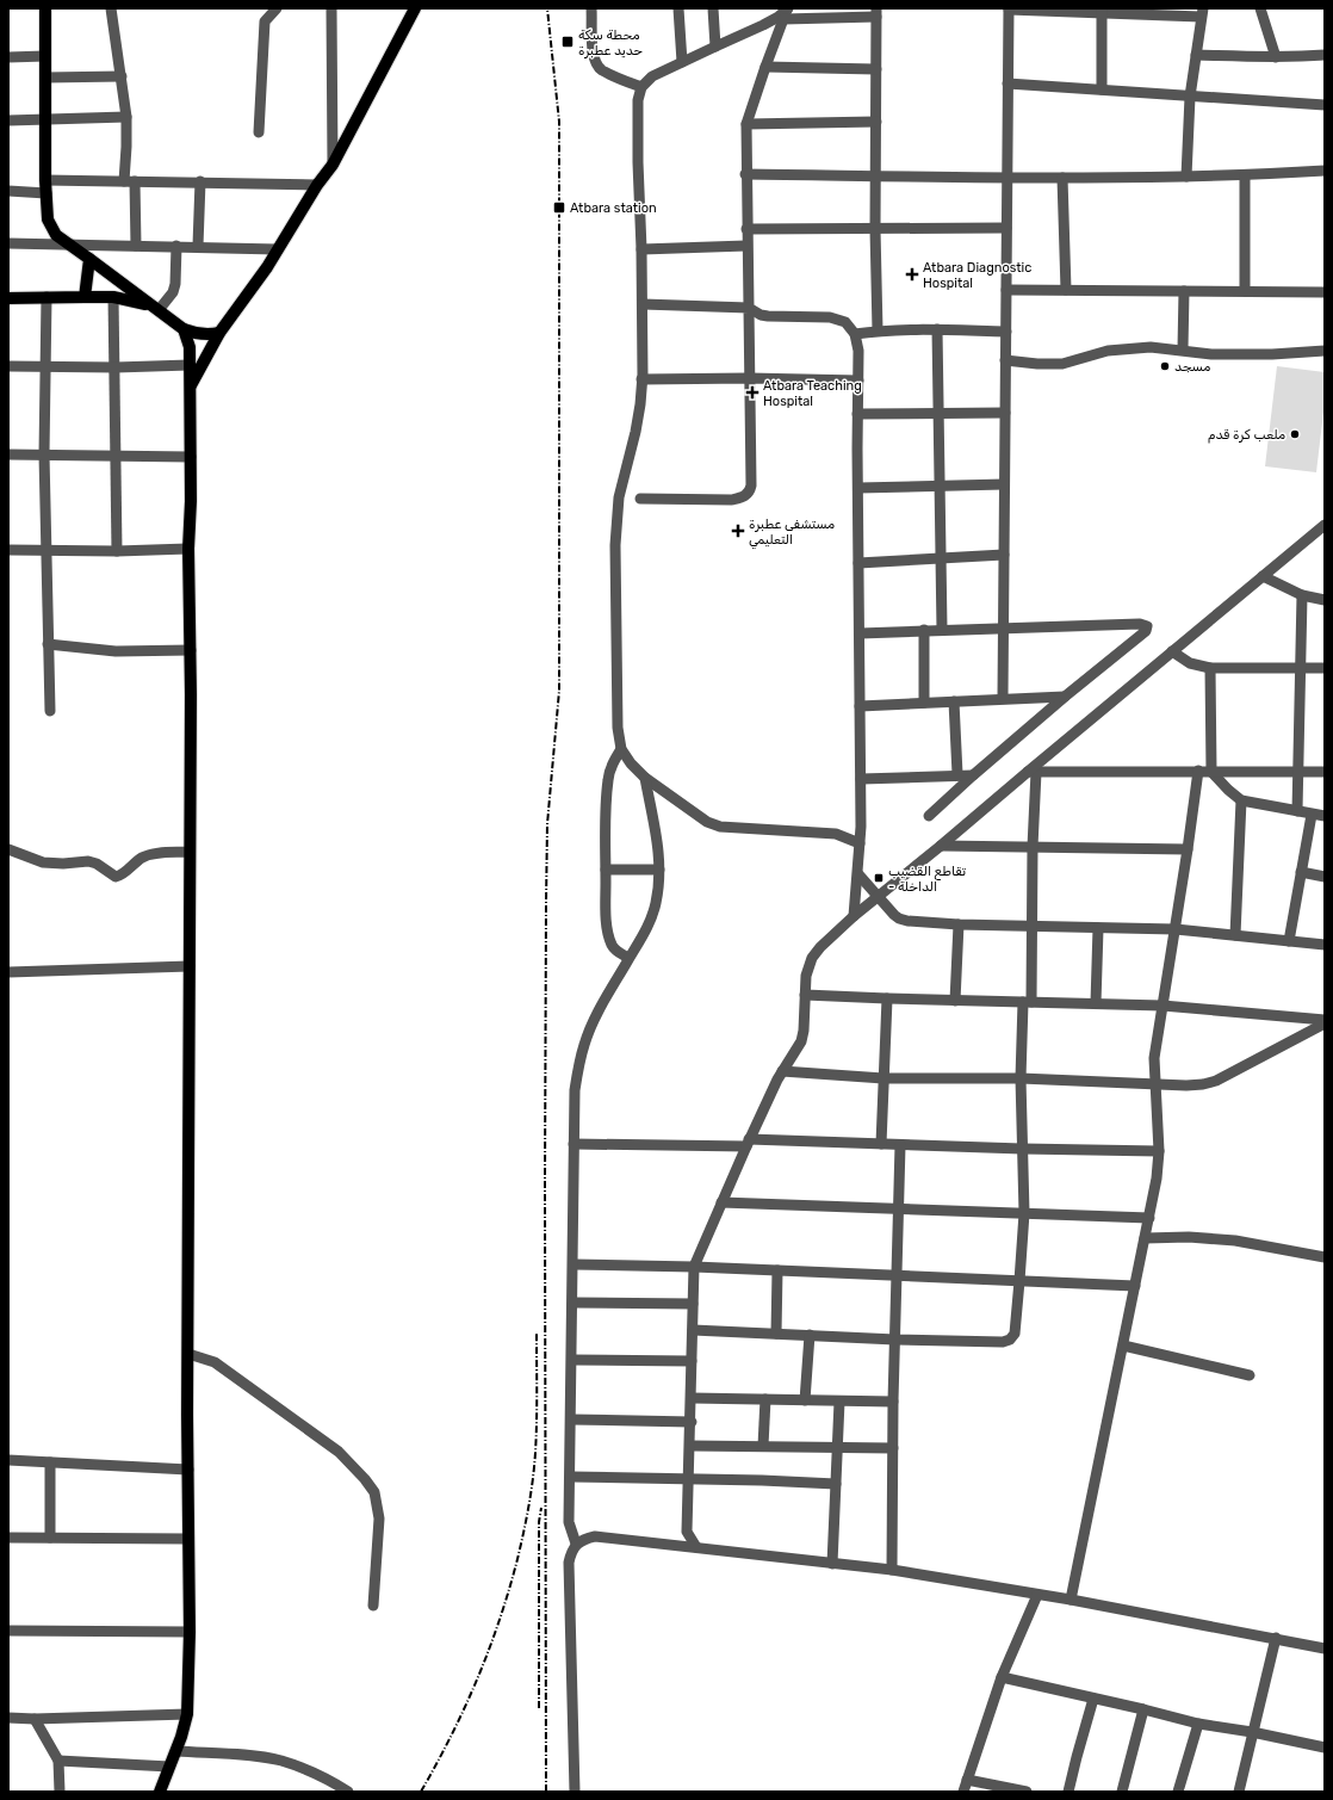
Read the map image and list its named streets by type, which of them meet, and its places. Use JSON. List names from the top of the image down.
{
  "places": {
    "transit": ["محطة سكة حديد عطبرة", "Atbara station", "تقاطع القضيب - الداخلة"],
    "health": ["Atbara Diagnostic Hospital", "Atbara Teaching Hospital", "مستشفى عطبرة التعليمي"],
    "other": ["مسجد", "ملعب كرة قدم"]
  }
}
